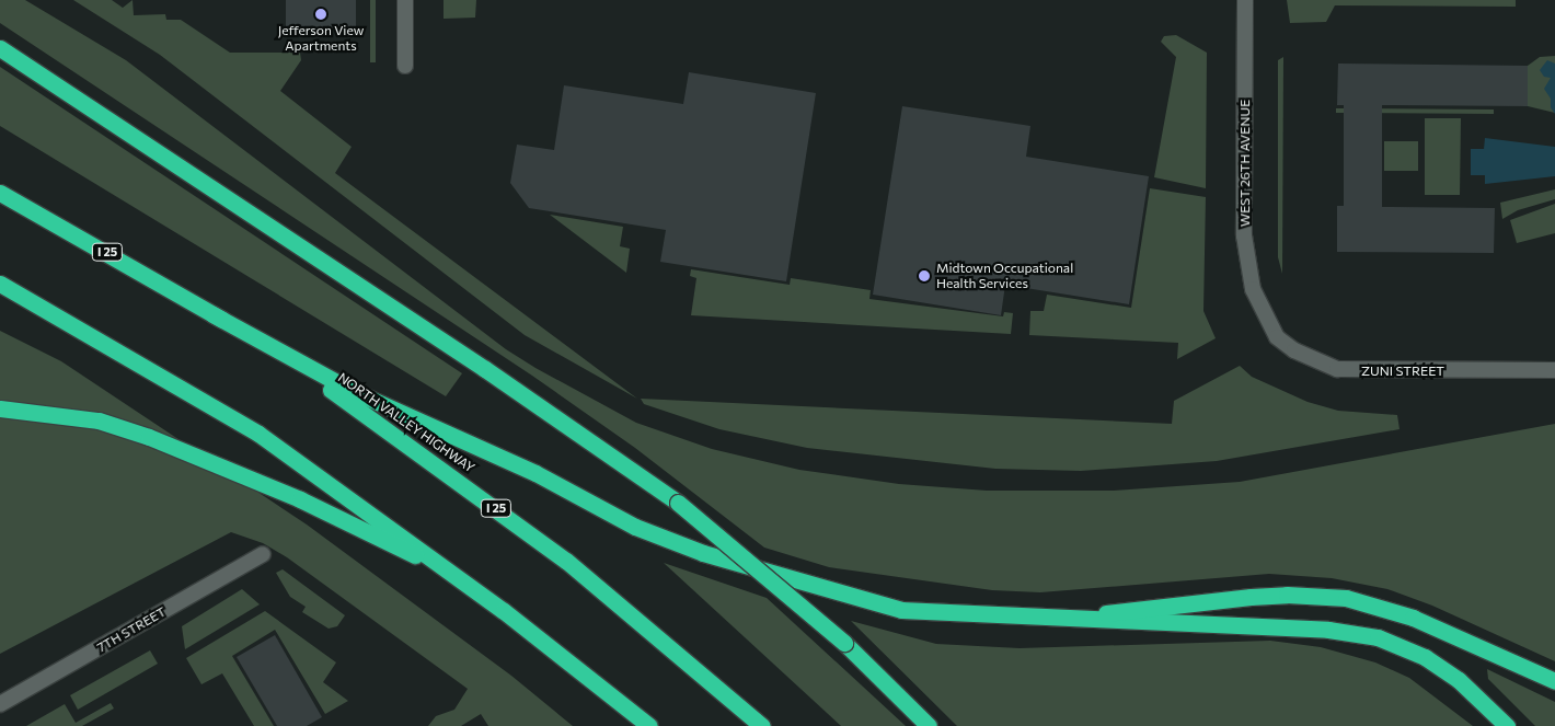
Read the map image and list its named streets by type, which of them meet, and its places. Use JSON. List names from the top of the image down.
{
  "streets": {
    "highway": ["I 25", "NORTH VALLEY HIGHWAY"],
    "street": ["WEST 26TH AVENUE", "ZUNI STREET", "7TH STREET"]
  },
  "crossings": [
    ["WEST 26TH AVENUE", "ZUNI STREET"]
  ],
  "places": ["Jefferson View Apartments", "Midtown Occupational Health Services"]
}
